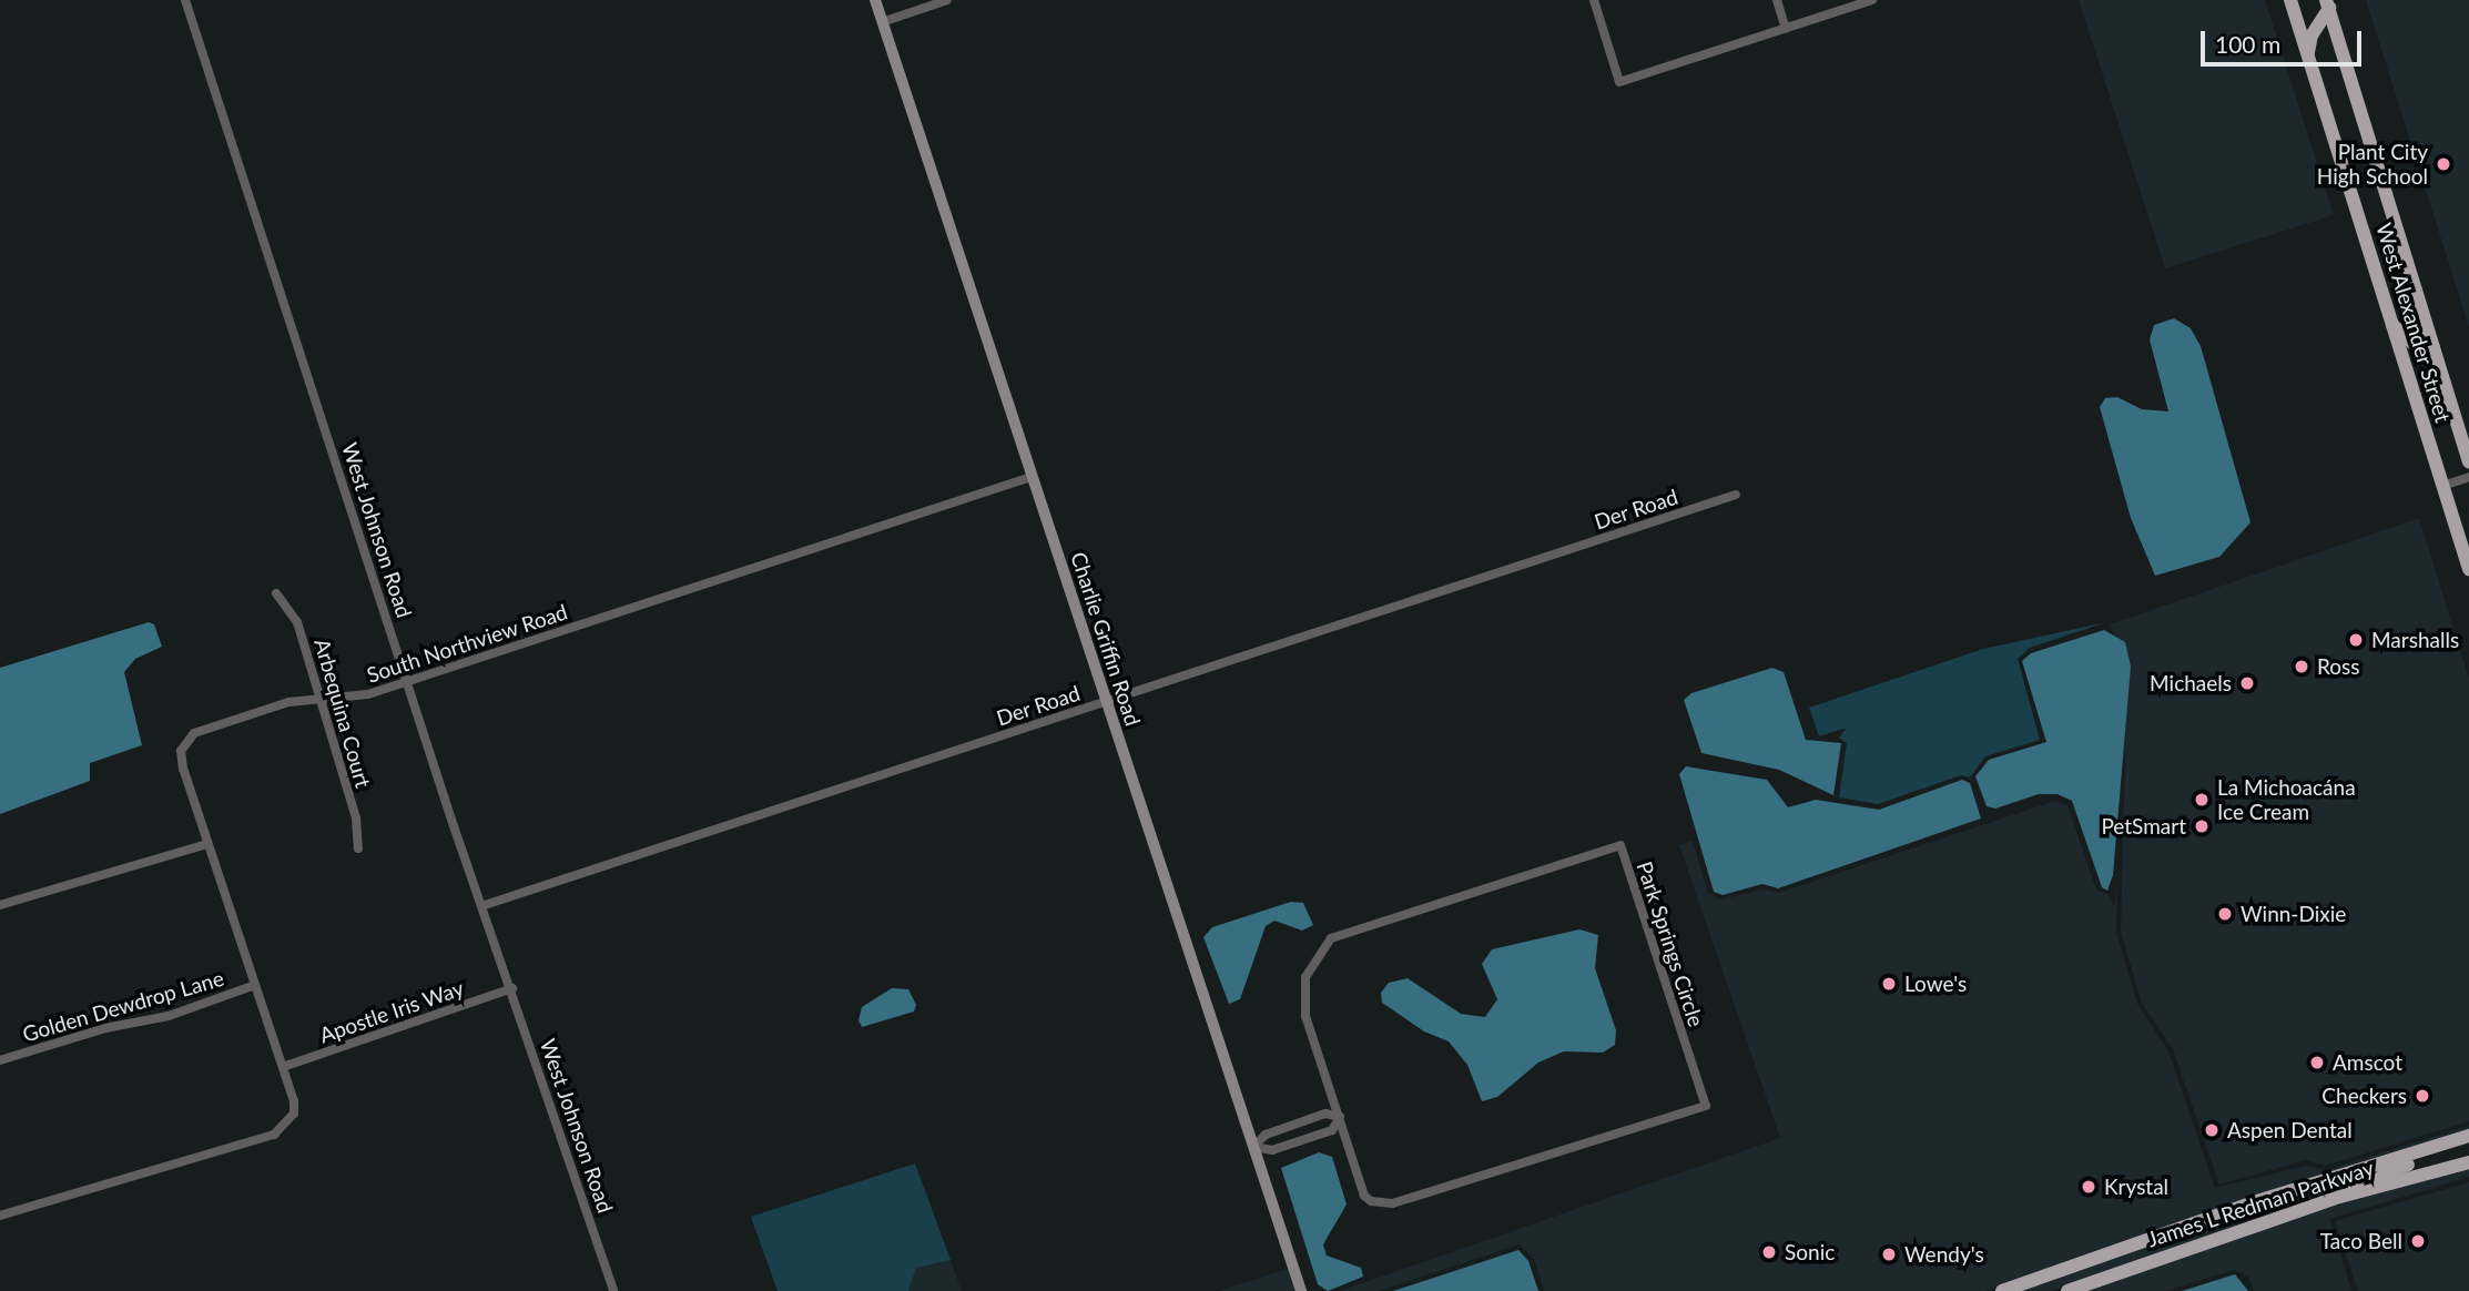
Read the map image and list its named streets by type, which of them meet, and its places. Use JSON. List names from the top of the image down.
{
  "streets": {
    "main road": ["West Alexander Street", "James L Redman Parkway"],
    "street": [
      "Der Road",
      "West Johnson Road",
      "Charlie Griffin Road",
      "South Northview Road",
      "Arbequina Court",
      "Park Springs Circle",
      "Golden Dewdrop Lane",
      "Apostle Iris Way"
    ]
  },
  "crossings": [
    ["Der Road", "West Johnson Road"],
    ["Der Road", "Charlie Griffin Road"],
    ["West Johnson Road", "South Northview Road"],
    ["West Johnson Road", "Apostle Iris Way"],
    ["Charlie Griffin Road", "South Northview Road"],
    ["South Northview Road", "Arbequina Court"],
    ["South Northview Road", "Golden Dewdrop Lane"],
    ["South Northview Road", "Apostle Iris Way"]
  ],
  "places": [
    "Plant City High School",
    "Marshalls",
    "Ross",
    "Michaels",
    "La Michoacána Ice Cream",
    "PetSmart",
    "Winn-Dixie",
    "Lowe's",
    "Amscot",
    "Checkers",
    "Aspen Dental",
    "Krystal",
    "Taco Bell",
    "Sonic",
    "Wendy's"
  ],
  "scale_bar": "100 m"
}
